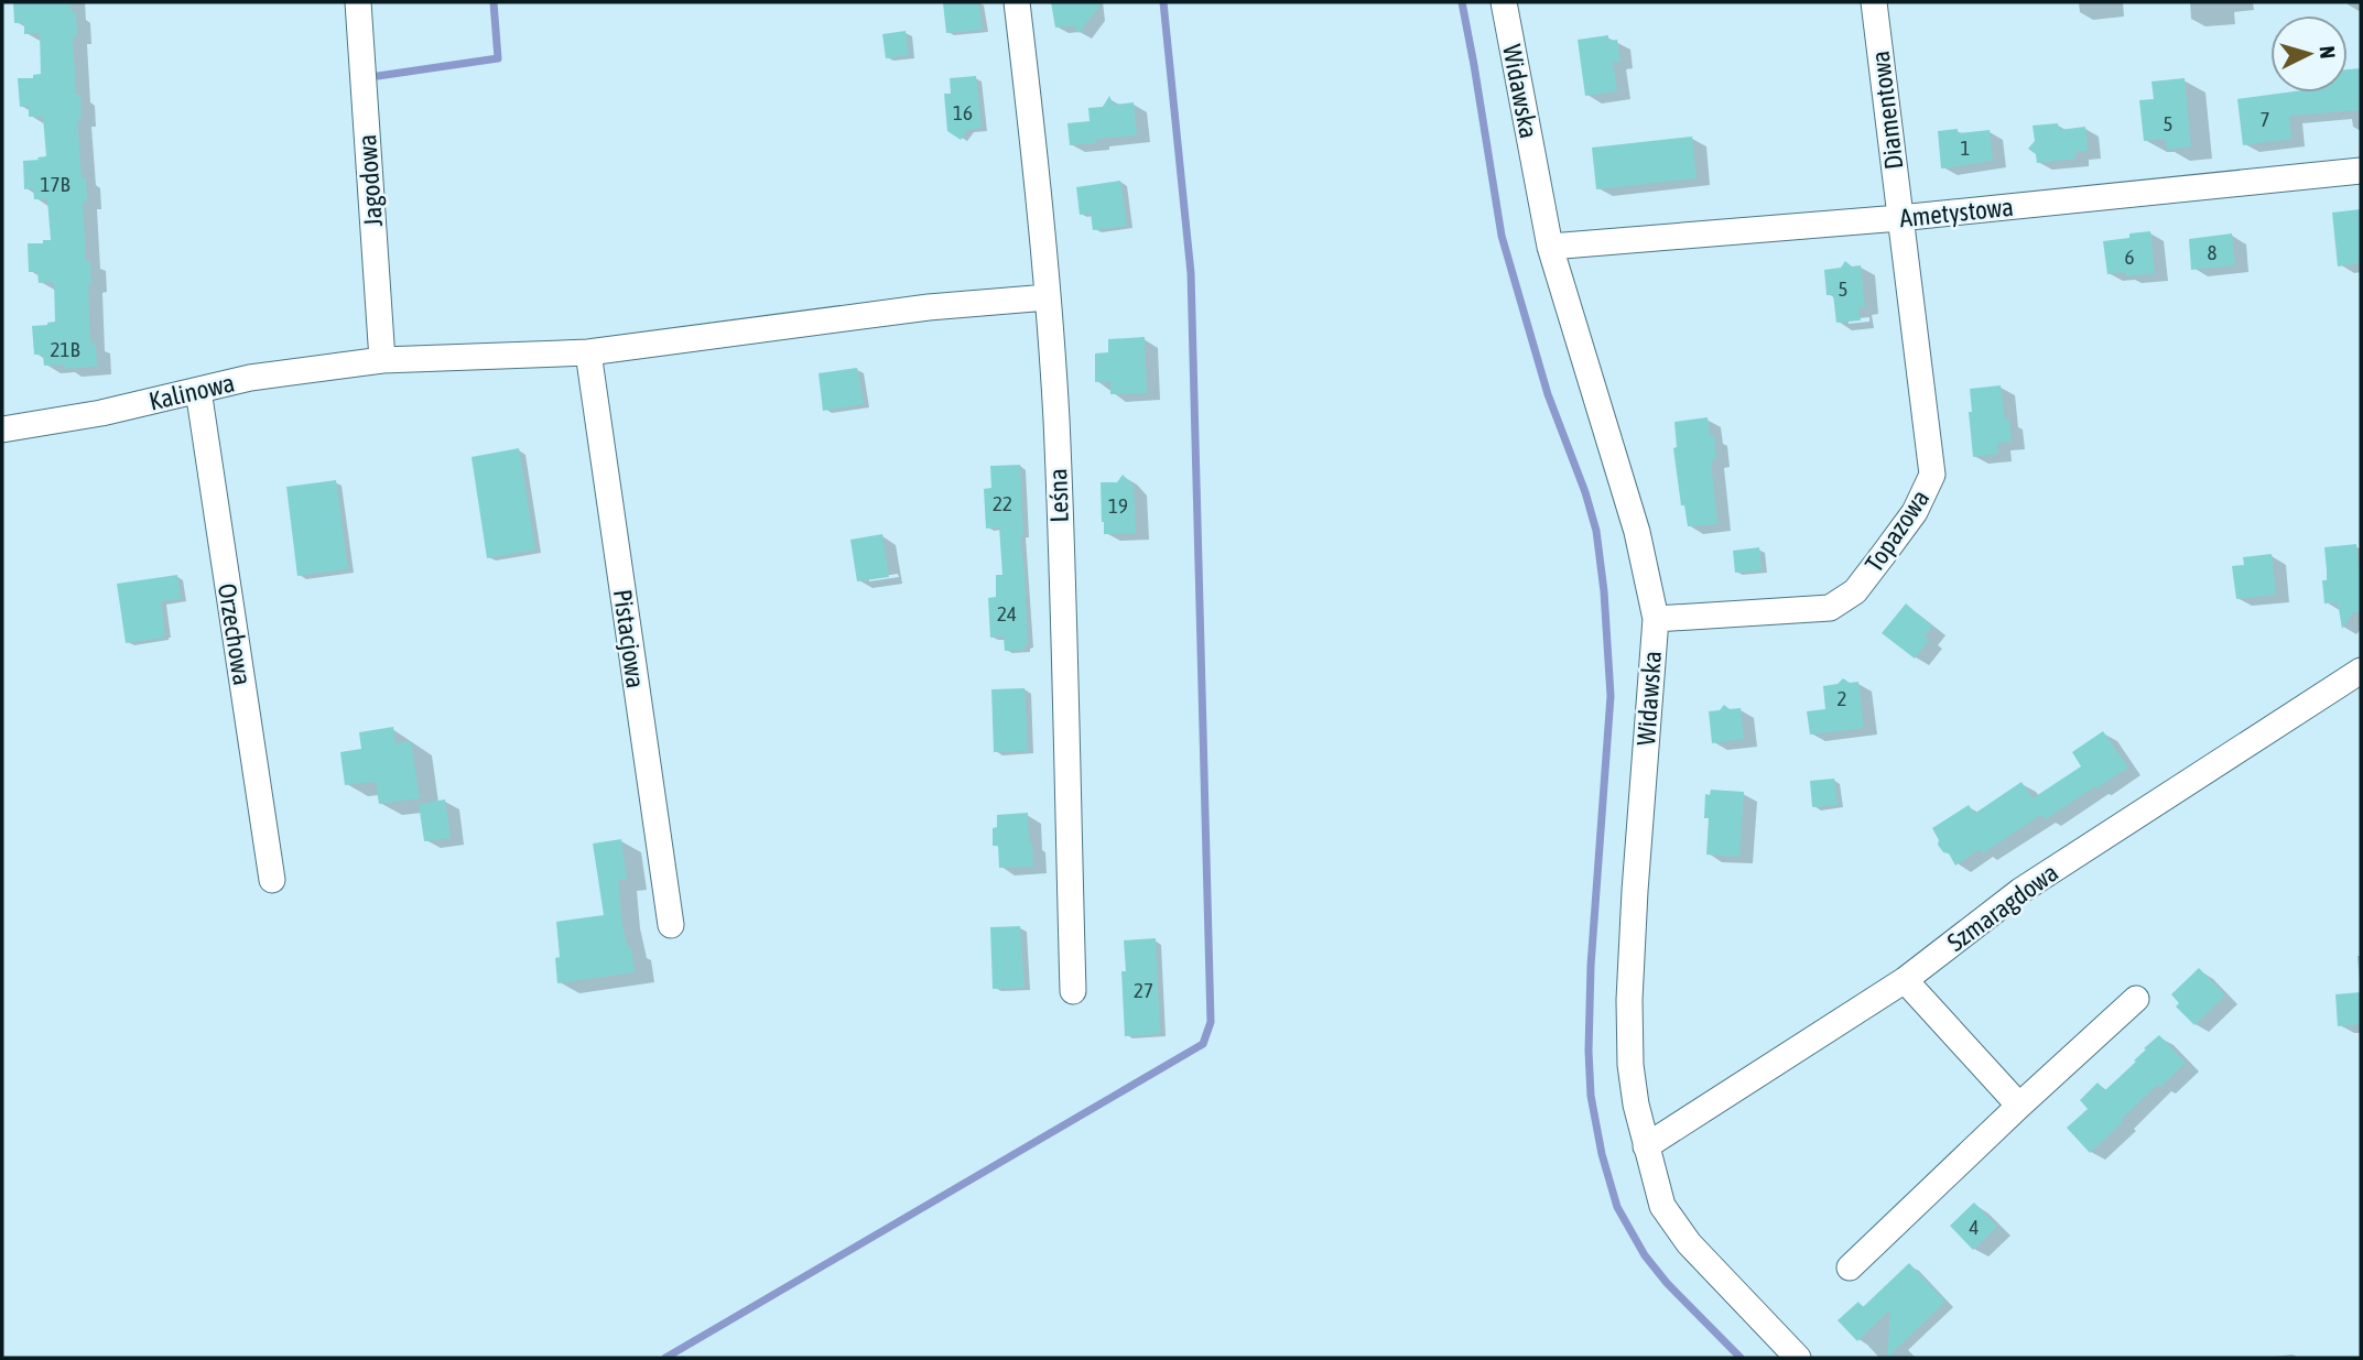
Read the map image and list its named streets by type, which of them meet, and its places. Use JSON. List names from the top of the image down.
{
  "streets": {
    "street": [
      "Widawska",
      "Diamentowa",
      "Jagodowa",
      "Ametystowa",
      "Kalinowa",
      "Leśna",
      "Topazowa",
      "Orzechowa",
      "Pistacjowa",
      "Szmaragdowa"
    ]
  },
  "crossings": [
    ["Widawska", "Ametystowa"],
    ["Widawska", "Topazowa"],
    ["Widawska", "Szmaragdowa"],
    ["Diamentowa", "Ametystowa"],
    ["Diamentowa", "Topazowa"],
    ["Jagodowa", "Kalinowa"],
    ["Ametystowa", "Topazowa"],
    ["Kalinowa", "Leśna"],
    ["Kalinowa", "Orzechowa"],
    ["Kalinowa", "Pistacjowa"]
  ],
  "house_numbers": [
    "16",
    "7",
    "5",
    "1",
    "17B",
    "8",
    "6",
    "5",
    "21B",
    "22",
    "19",
    "24",
    "2",
    "27",
    "4"
  ],
  "north": "right"
}
